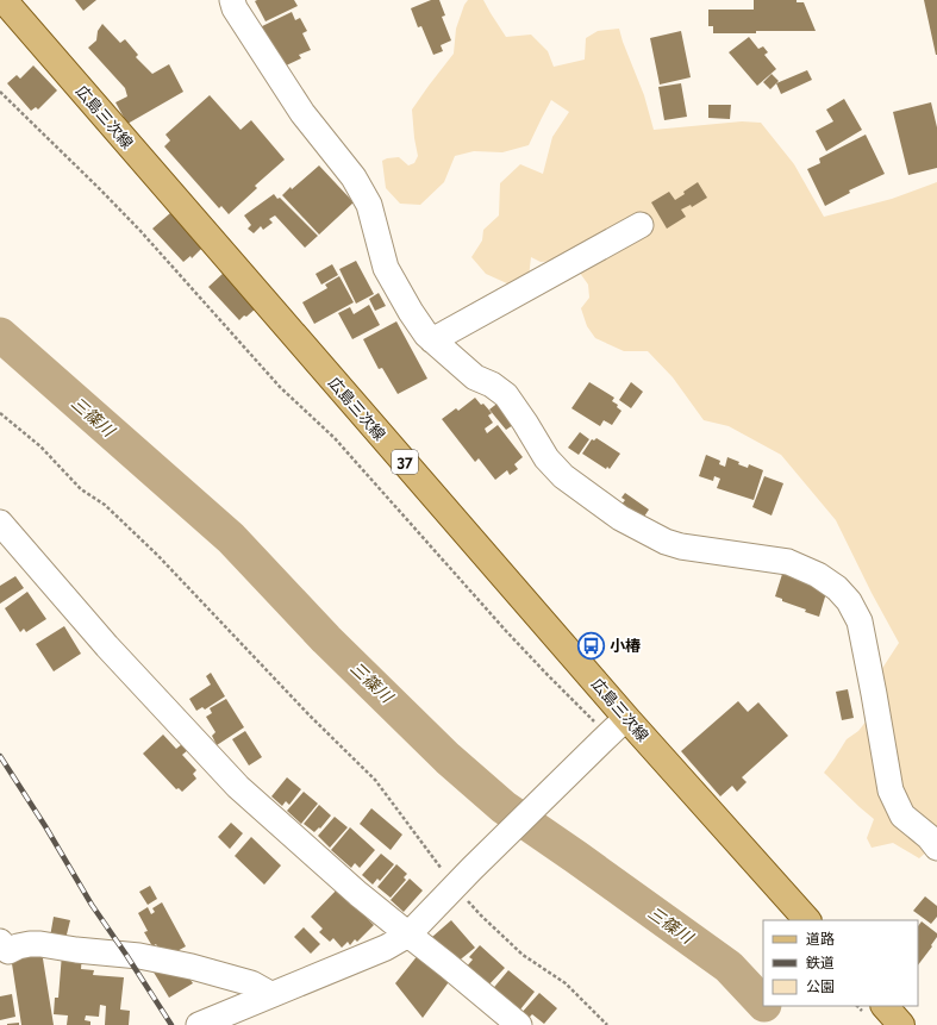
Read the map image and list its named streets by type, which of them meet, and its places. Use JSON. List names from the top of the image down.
{
  "streets": {
    "main road": ["広島三次線", "37"]
  },
  "water": ["三篠川"],
  "places": {
    "bus stop": ["小椿"]
  },
  "legend": ["道路", "鉄道", "公園"]
}
